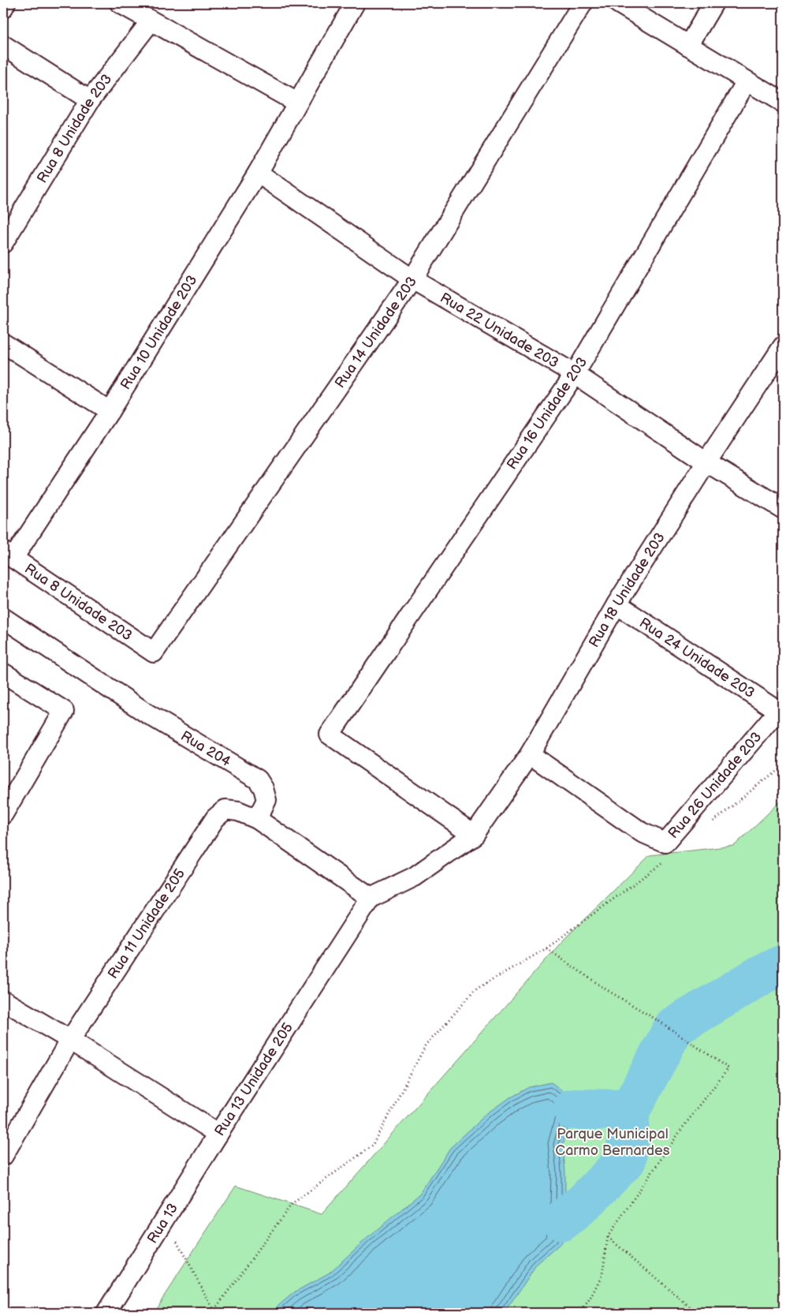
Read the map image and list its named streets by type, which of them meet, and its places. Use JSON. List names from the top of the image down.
{
  "streets": {
    "street": [
      "Rua 8 Unidade 203",
      "Rua 22 Unidade 203",
      "Rua 10 Unidade 203",
      "Rua 14 Unidade 203",
      "Rua 16 Unidade 203",
      "Rua 18 Unidade 203",
      "Rua 24 Unidade 203",
      "Rua 204",
      "Rua 26 Unidade 203",
      "Rua 11 Unidade 205",
      "Rua 13 Unidade 205",
      "Rua 13"
    ]
  },
  "crossings": [
    ["Rua 8 Unidade 203", "Rua 10 Unidade 203"],
    ["Rua 8 Unidade 203", "Rua 14 Unidade 203"],
    ["Rua 22 Unidade 203", "Rua 10 Unidade 203"],
    ["Rua 22 Unidade 203", "Rua 14 Unidade 203"],
    ["Rua 22 Unidade 203", "Rua 16 Unidade 203"],
    ["Rua 22 Unidade 203", "Rua 18 Unidade 203"],
    ["Rua 16 Unidade 203", "Rua 18 Unidade 203"],
    ["Rua 18 Unidade 203", "Rua 24 Unidade 203"],
    ["Rua 18 Unidade 203", "Rua 26 Unidade 203"],
    ["Rua 18 Unidade 203", "Rua 13 Unidade 205"],
    ["Rua 24 Unidade 203", "Rua 26 Unidade 203"],
    ["Rua 204", "Rua 11 Unidade 205"],
    ["Rua 11 Unidade 205", "Rua 13 Unidade 205"],
    ["Rua 13 Unidade 205", "Rua 13"]
  ],
  "parks": ["Parque Municipal Carmo Bernardes"]
}
